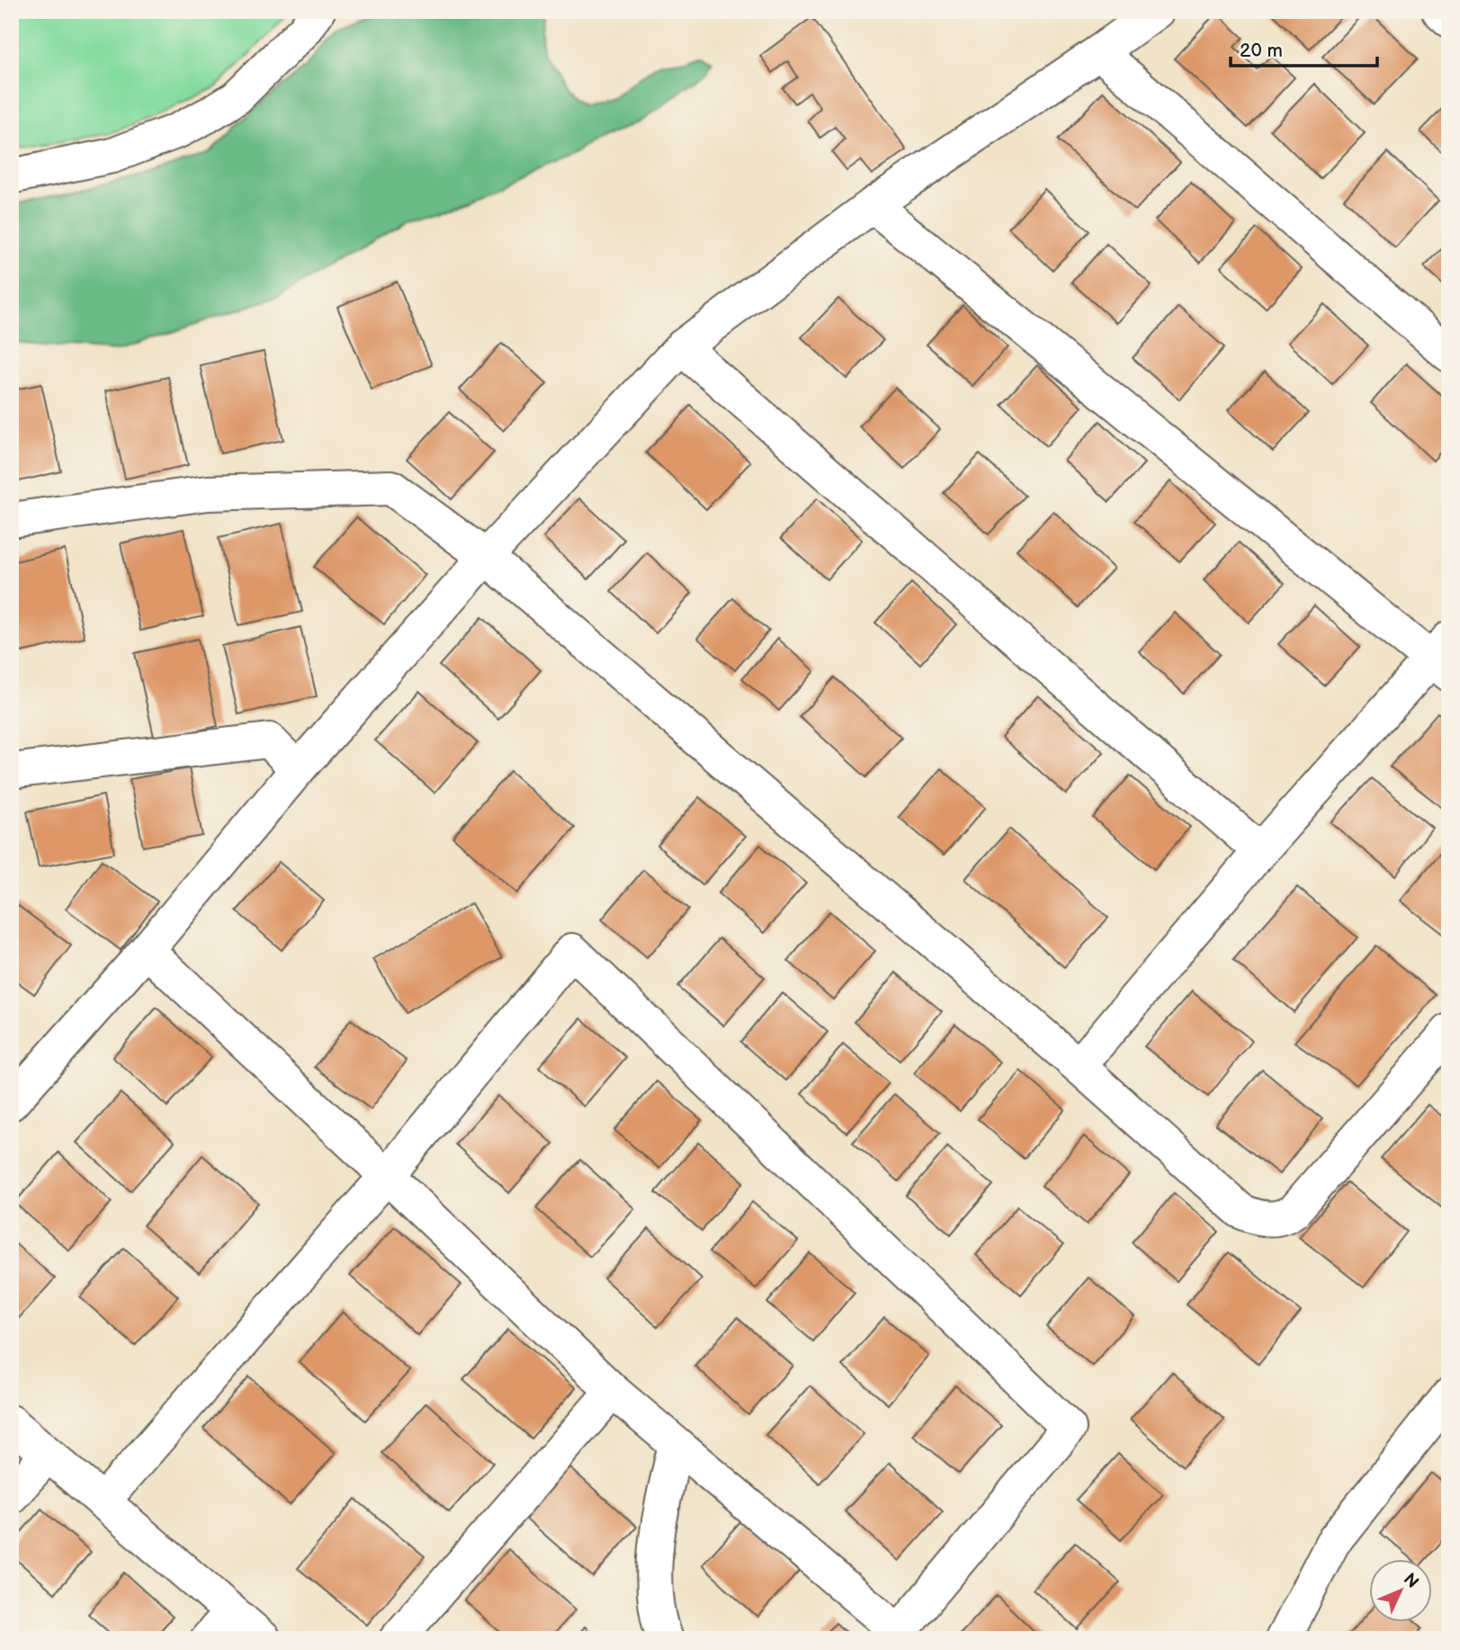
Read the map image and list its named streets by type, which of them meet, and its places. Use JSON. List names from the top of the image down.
{
  "scale_bar": "20 m",
  "north": "top right"
}
